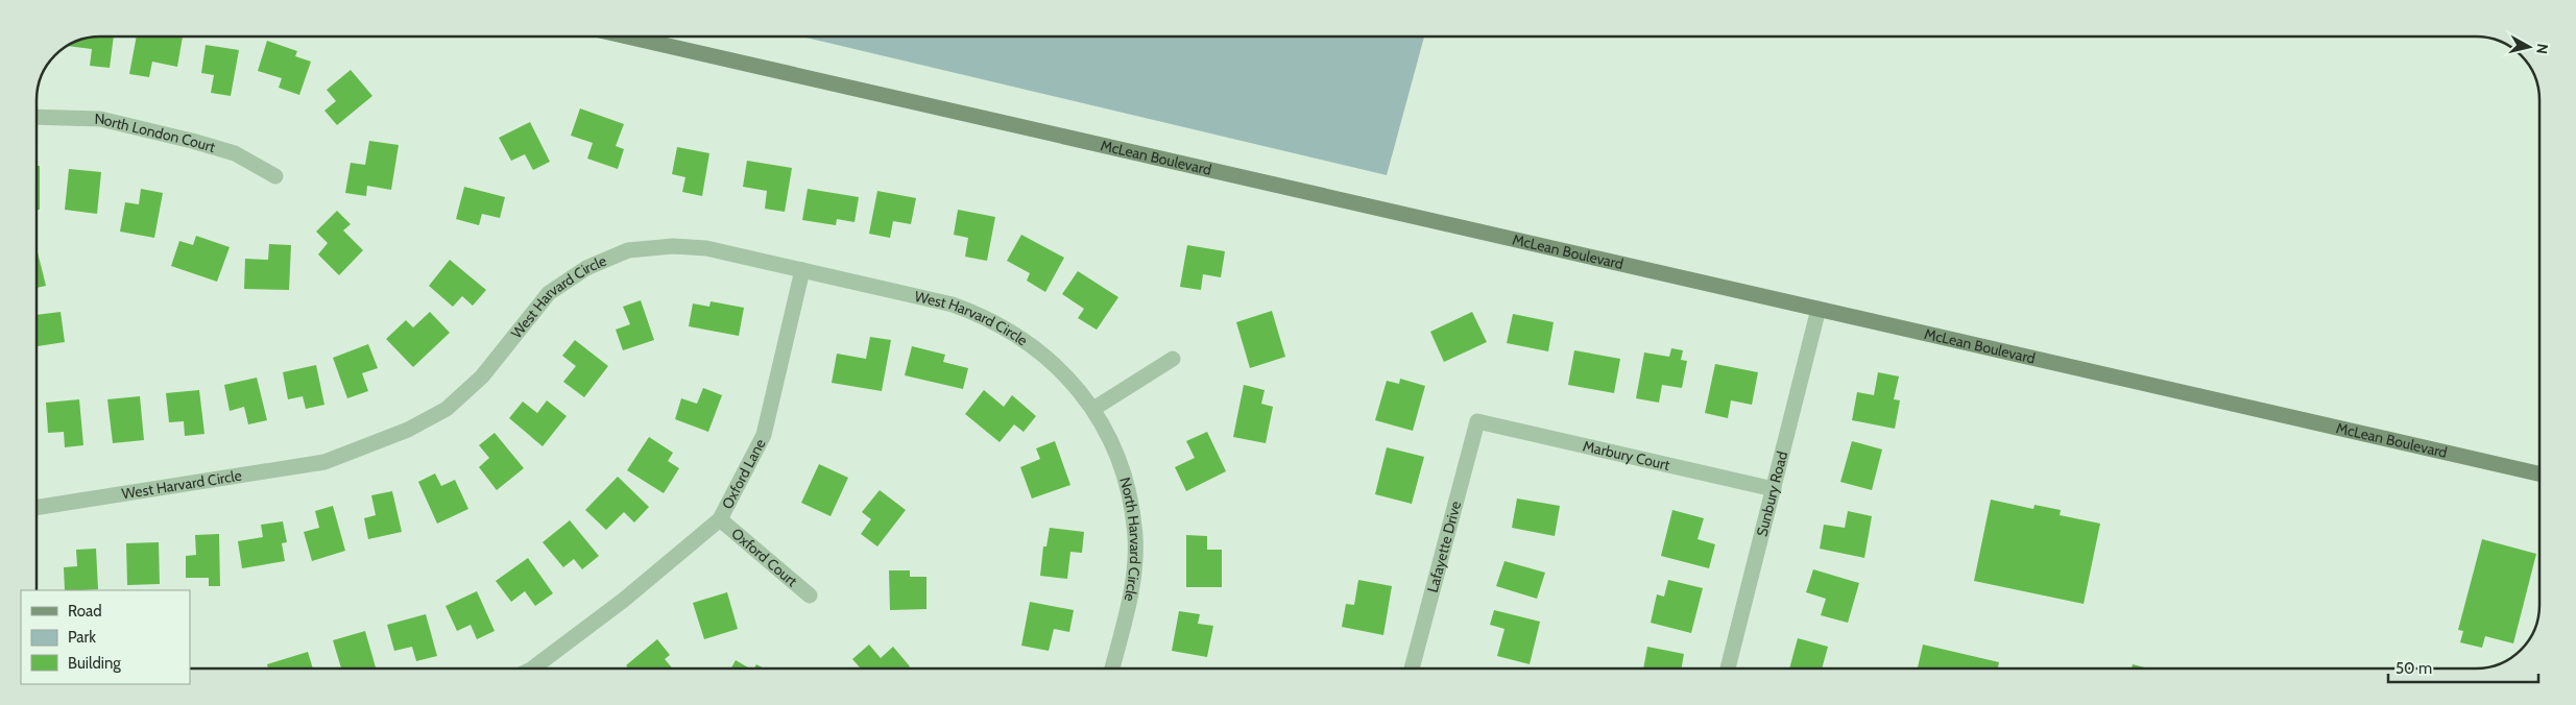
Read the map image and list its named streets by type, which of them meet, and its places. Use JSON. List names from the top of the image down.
{
  "streets": {
    "main road": ["McLean Boulevard"],
    "street": [
      "North London Court",
      "West Harvard Circle",
      "Marbury Court",
      "Oxford Lane",
      "Sunbury Road",
      "North Harvard Circle",
      "Lafayette Drive",
      "Oxford Court"
    ]
  },
  "crossings": [
    ["McLean Boulevard", "Sunbury Road"],
    ["West Harvard Circle", "Oxford Lane"],
    ["West Harvard Circle", "North Harvard Circle"],
    ["Marbury Court", "Sunbury Road"],
    ["Marbury Court", "Lafayette Drive"],
    ["Oxford Lane", "Oxford Court"]
  ],
  "legend": ["Road", "Park", "Building"],
  "scale_bar": "50 m",
  "north": "right"
}
